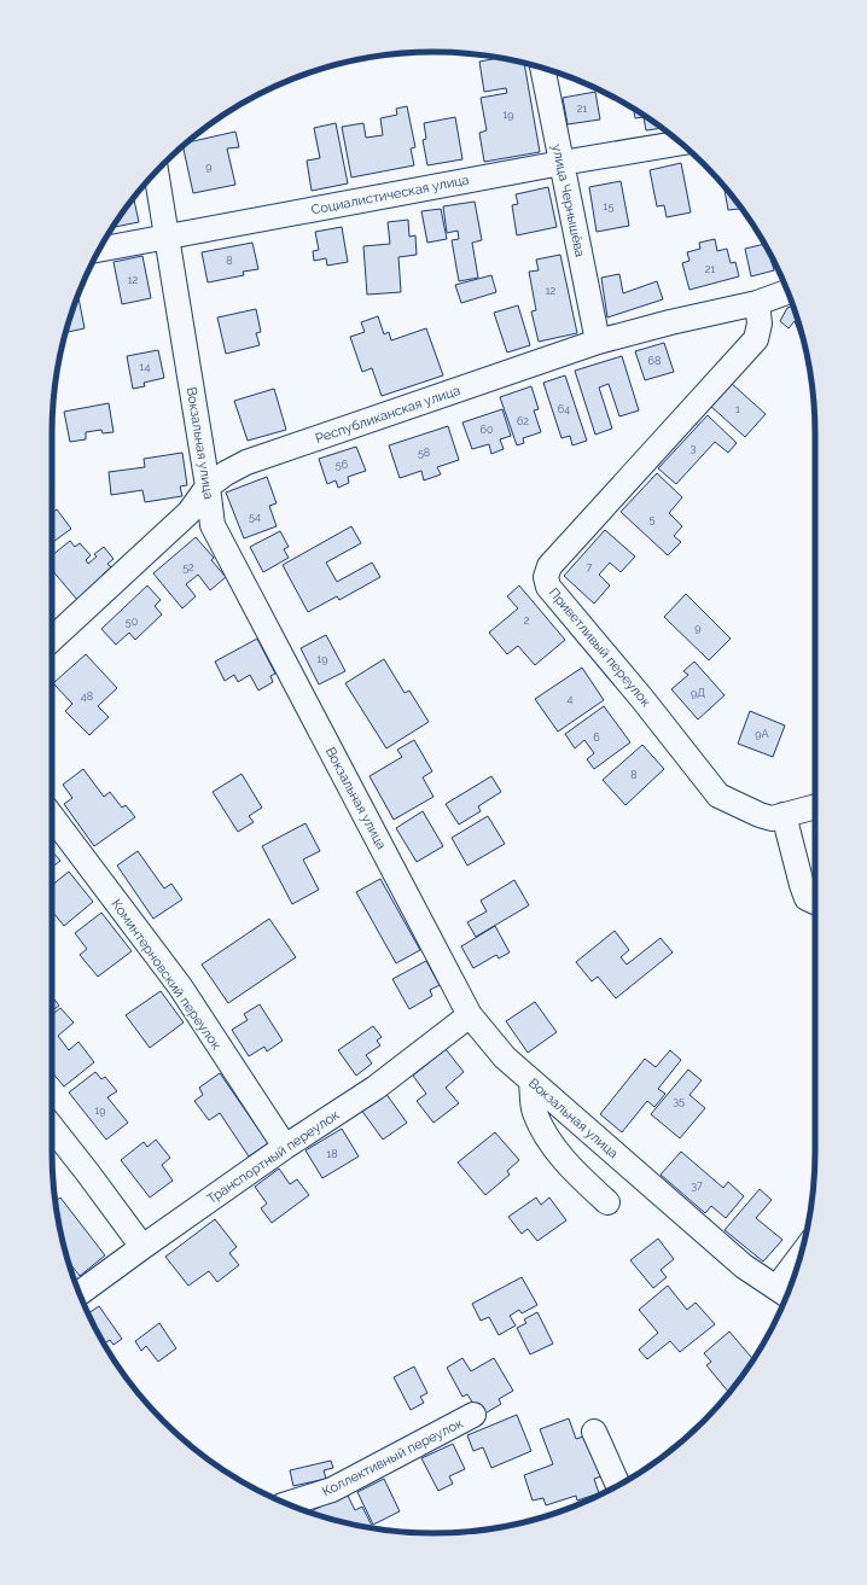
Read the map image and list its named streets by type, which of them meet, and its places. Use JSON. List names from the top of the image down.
{
  "streets": {
    "street": [
      "Социалистическая улица",
      "улица Чернышёва",
      "Республиканская улица",
      "Вокзальная улица",
      "Приветливый переулок",
      "Коминтерновский переулок",
      "Транспортный переулок",
      "Коллективный переулок"
    ]
  },
  "crossings": [
    ["Социалистическая улица", "улица Чернышёва"],
    ["Социалистическая улица", "Вокзальная улица"],
    ["улица Чернышёва", "Республиканская улица"],
    ["Республиканская улица", "Вокзальная улица"],
    ["Республиканская улица", "Приветливый переулок"],
    ["Вокзальная улица", "Транспортный переулок"],
    ["Коминтерновский переулок", "Транспортный переулок"]
  ],
  "house_numbers": [
    "21",
    "19",
    "9",
    "15",
    "8",
    "21",
    "12",
    "12",
    "68",
    "14",
    "64",
    "1",
    "62",
    "60",
    "3",
    "58",
    "56",
    "54",
    "5",
    "52",
    "7",
    "2",
    "50",
    "9",
    "19",
    "9Д",
    "48",
    "4",
    "9А",
    "6",
    "8",
    "35",
    "19",
    "18",
    "37"
  ]
}
